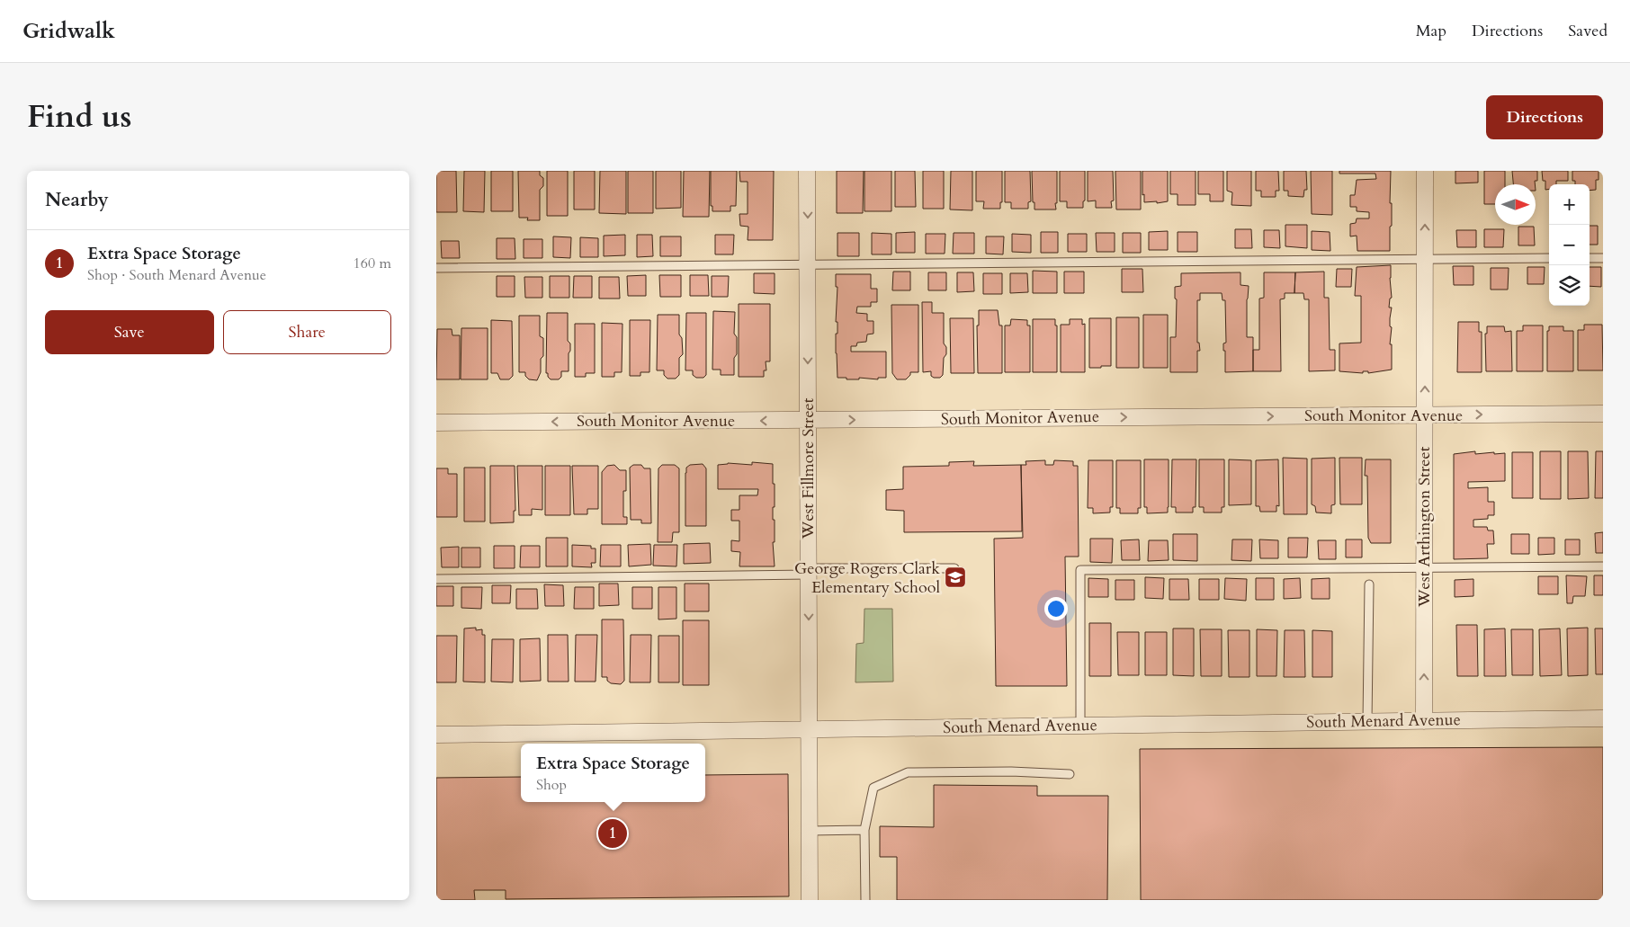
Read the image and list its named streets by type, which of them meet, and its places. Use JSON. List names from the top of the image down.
{
  "streets": {
    "street": [
      "South Monitor Avenue",
      "West Fillmore Street",
      "West Arthington Street",
      "South Menard Avenue"
    ]
  },
  "crossings": [
    ["South Monitor Avenue", "West Fillmore Street"],
    ["South Monitor Avenue", "West Arthington Street"],
    ["West Fillmore Street", "South Menard Avenue"],
    ["West Arthington Street", "South Menard Avenue"]
  ],
  "one_way": ["West Fillmore Street", "West Arthington Street"],
  "places": {
    "school or university": ["George Rogers Clark Elementary School"]
  },
  "north": "right",
  "page": {
    "header": "Gridwalk",
    "nav": ["Map", "Directions", "Saved"],
    "title": "Find us",
    "buttons": [
      "Directions",
      ["Save", "Share"]
    ],
    "heading": "Nearby",
    "map_buttons": ["+", "−"],
    "list": [
      {
        "mark": "1",
        "name": "Extra Space Storage",
        "note": "Shop · South Menard Avenue",
        "value": "160 m"
      }
    ],
    "popup": ["Extra Space Storage", "Shop"],
    "pins": "1"
  }
}
